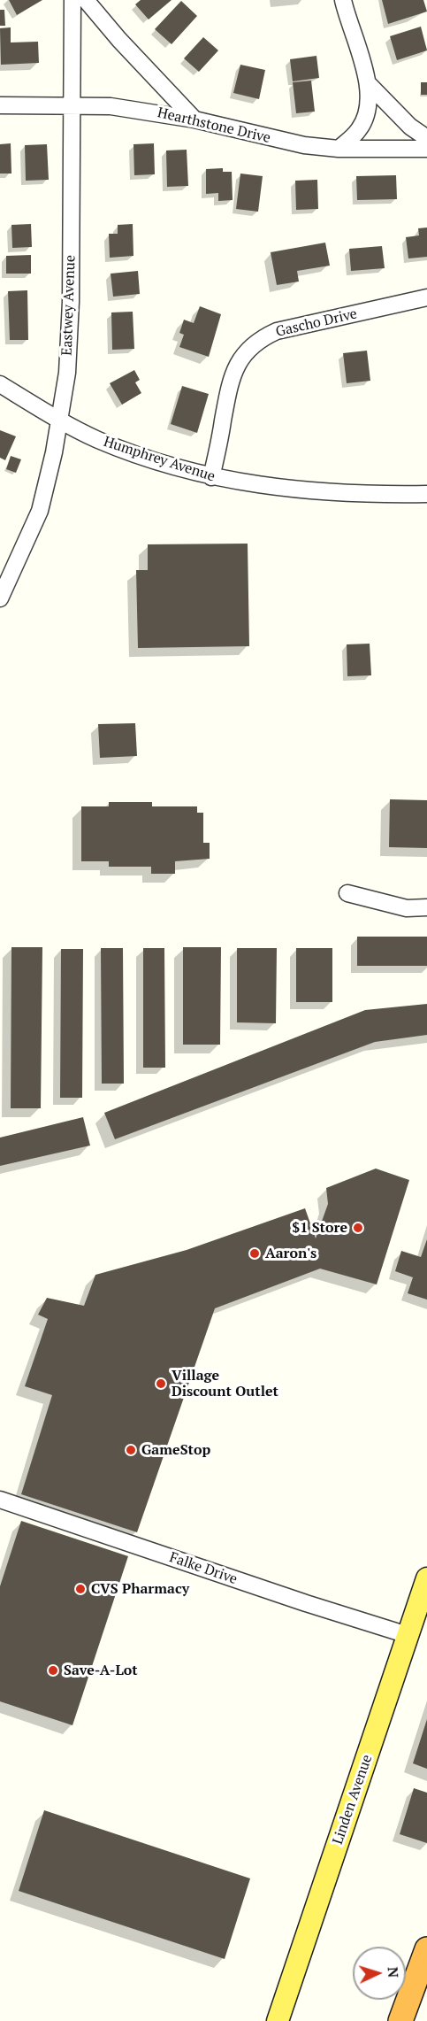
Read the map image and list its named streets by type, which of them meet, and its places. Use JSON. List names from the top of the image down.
{
  "streets": {
    "main road": ["Linden Avenue"],
    "street": [
      "Hearthstone Drive",
      "Eastwey Avenue",
      "Gascho Drive",
      "Humphrey Avenue",
      "Falke Drive"
    ]
  },
  "crossings": [
    ["Hearthstone Drive", "Eastwey Avenue"],
    ["Eastwey Avenue", "Humphrey Avenue"],
    ["Gascho Drive", "Humphrey Avenue"],
    ["Falke Drive", "Linden Avenue"]
  ],
  "places": [
    "$1 Store",
    "Aaron's",
    "Village Discount Outlet",
    "GameStop",
    "CVS Pharmacy",
    "Save-A-Lot"
  ],
  "north": "right"
}
